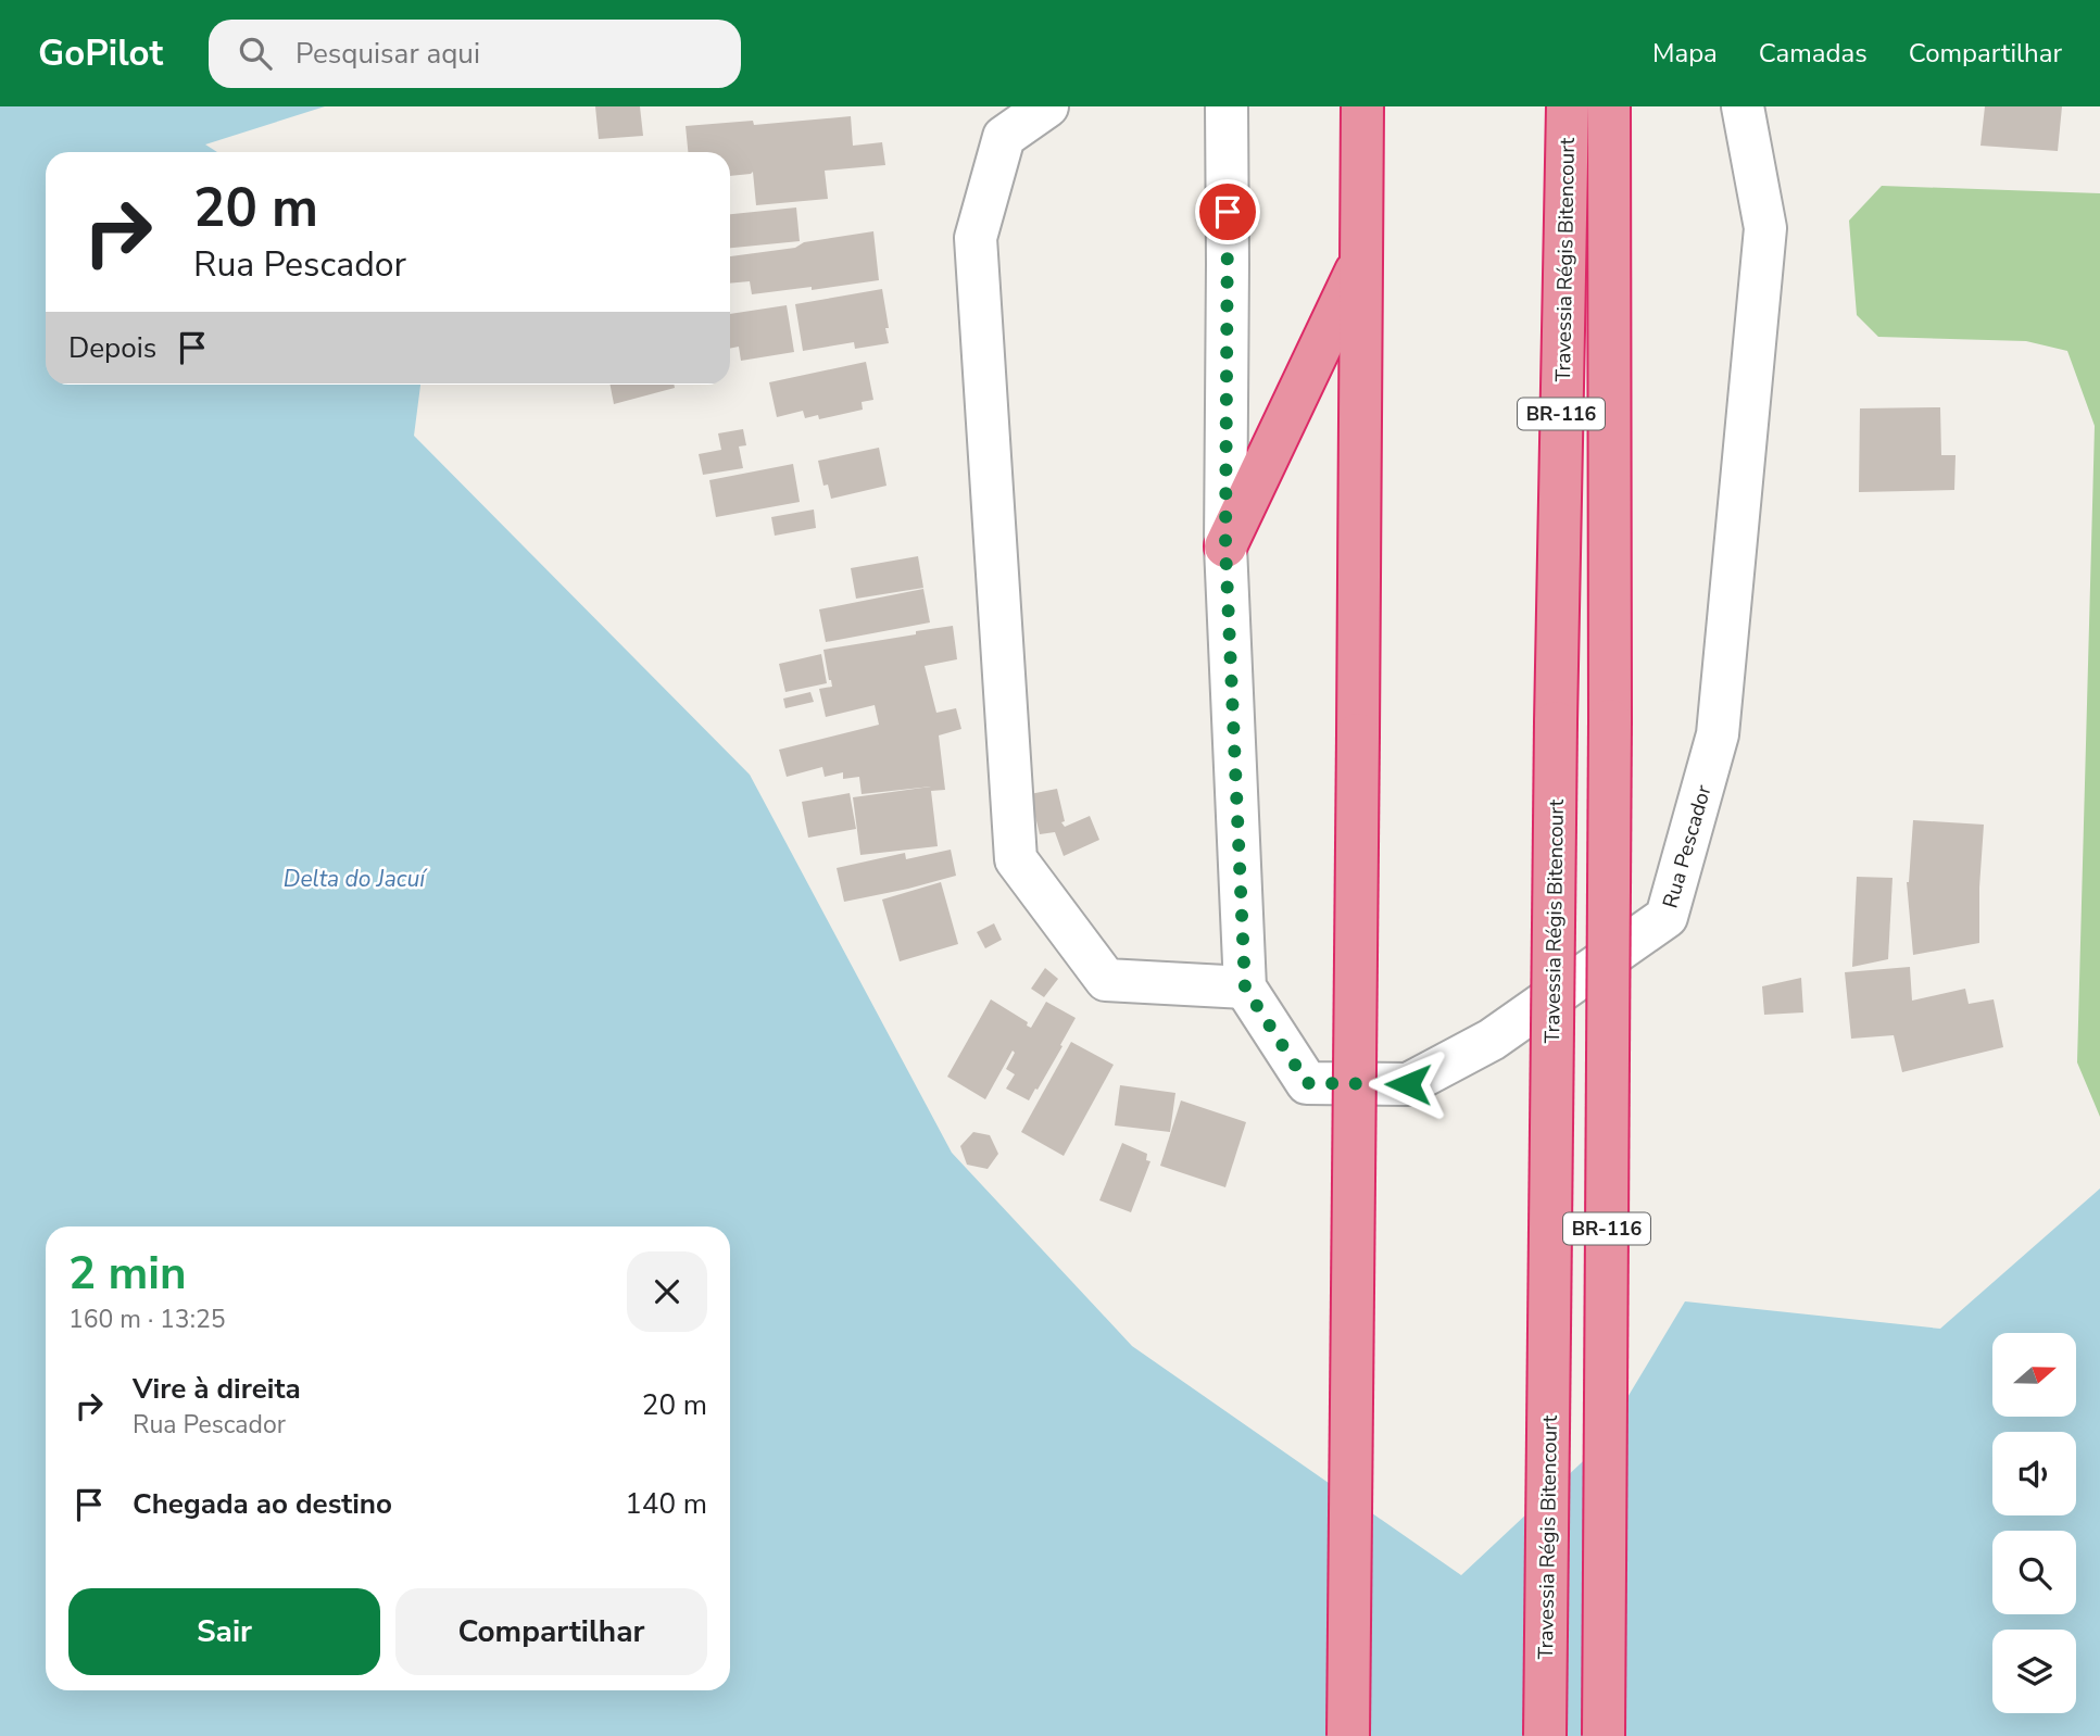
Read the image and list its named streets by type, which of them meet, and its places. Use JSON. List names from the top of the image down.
{
  "streets": {
    "highway": ["Travessia Régis Bitencourt", "BR-116"],
    "street": ["Rua Pescador"]
  },
  "water": ["Delta do Jacuí"],
  "north": "right",
  "page": {
    "header": "GoPilot",
    "search": "Pesquisar aqui",
    "nav": ["Mapa", "Camadas", "Compartilhar"],
    "turn": ["20 m", "Rua Pescador"],
    "then": "Depois",
    "heading": ["2 min", "160 m · 13:25"],
    "list": [
      {
        "name": "Vire à direita",
        "note": "Rua Pescador",
        "value": "20 m"
      },
      {
        "name": "Chegada ao destino",
        "value": "140 m"
      }
    ],
    "buttons": ["Sair", "Compartilhar"]
  }
}
